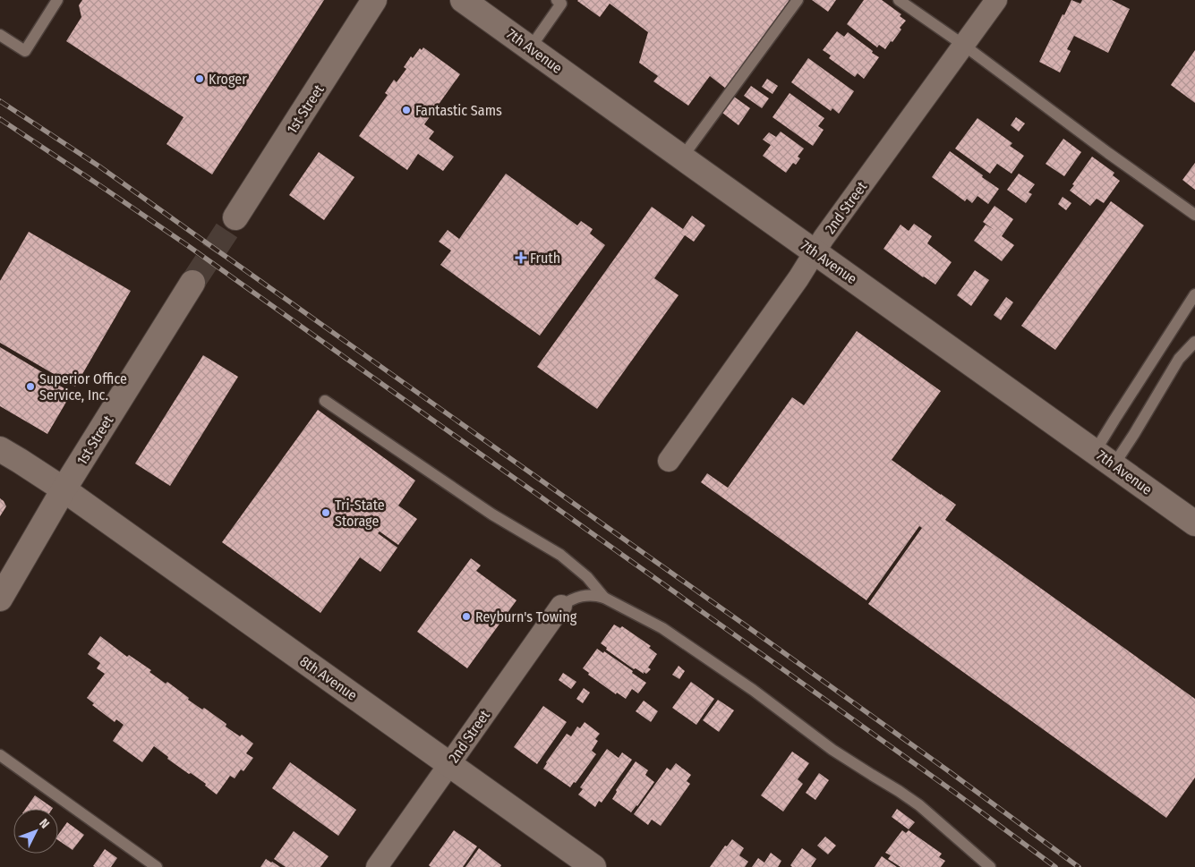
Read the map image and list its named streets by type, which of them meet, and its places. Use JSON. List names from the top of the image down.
{
  "streets": {
    "street": [
      "7th Avenue",
      "1st Street",
      "2nd Street",
      "8th Avenue"
    ]
  },
  "crossings": [
    ["7th Avenue", "2nd Street"],
    ["1st Street", "8th Avenue"],
    ["2nd Street", "8th Avenue"]
  ],
  "places": {
    "other": [
      "Kroger",
      "Fantastic Sams",
      "Superior Office Service, Inc.",
      "Tri-State Storage",
      "Reyburn's Towing"
    ],
    "health": ["Fruth"]
  },
  "north": "top right"
}
